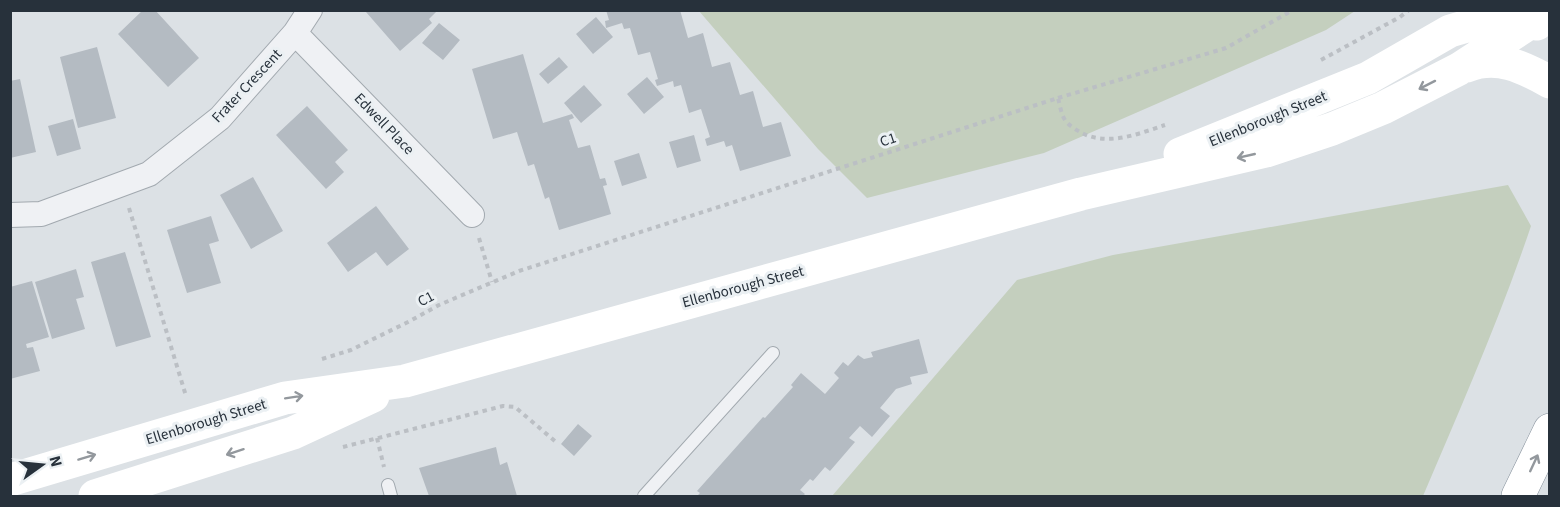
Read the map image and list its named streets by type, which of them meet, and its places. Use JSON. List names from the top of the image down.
{
  "streets": {
    "main road": ["Ellenborough Street"],
    "street": ["Frater Crescent", "Edwell Place"],
    "path": ["C1"]
  },
  "crossings": [
    ["Frater Crescent", "Edwell Place"]
  ],
  "north": "right"
}
